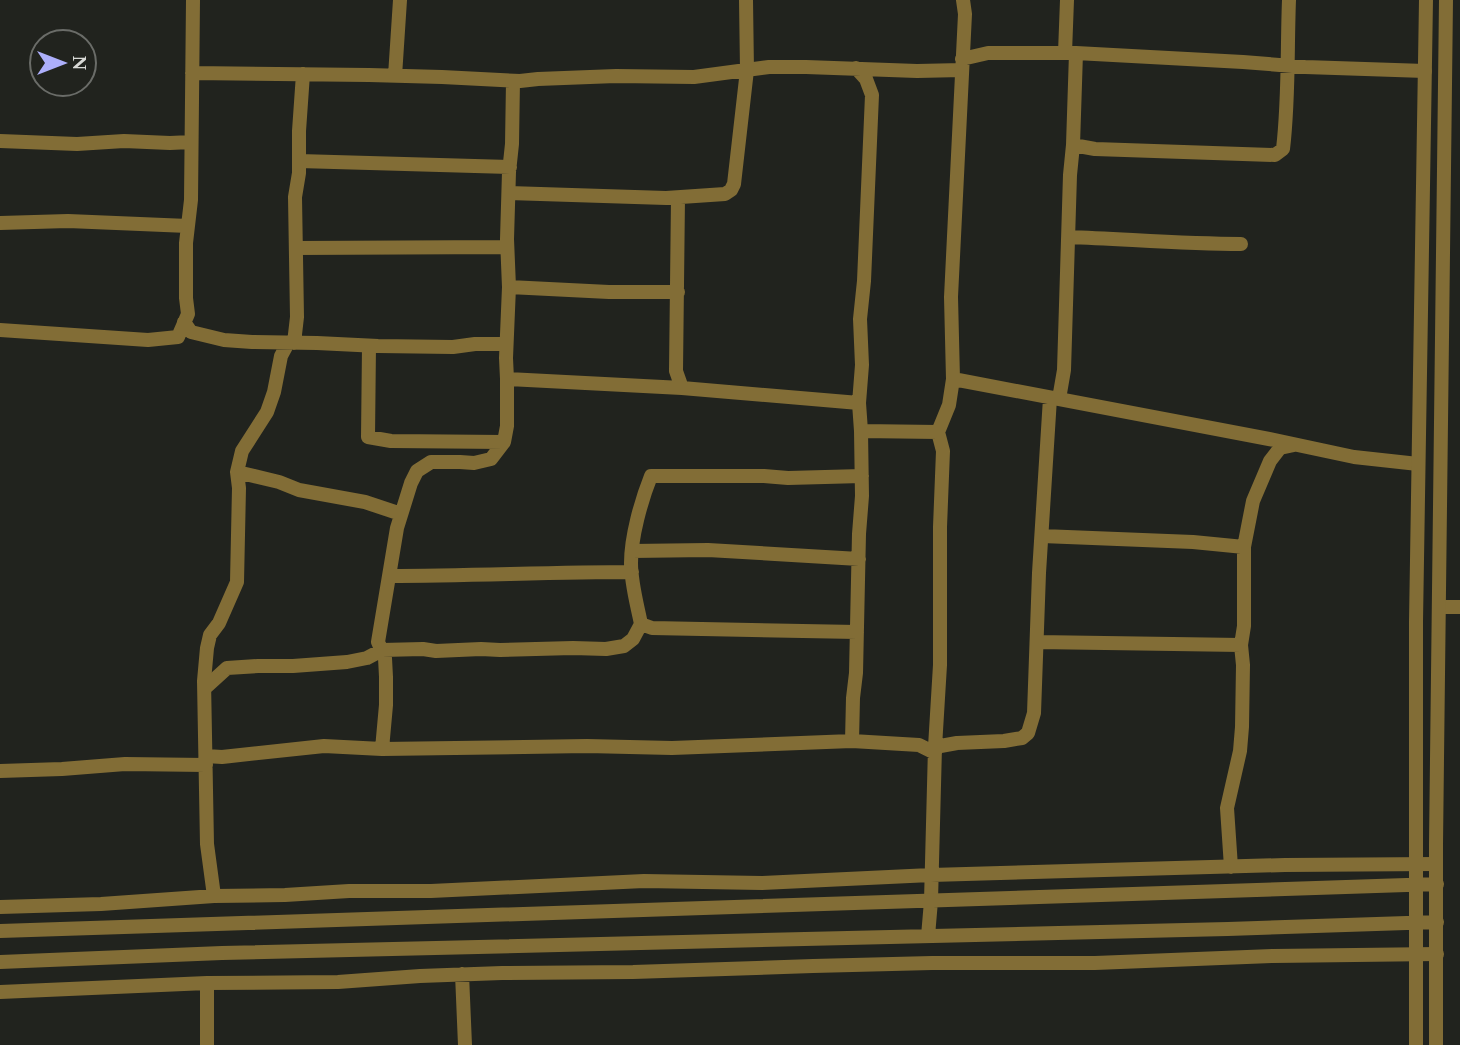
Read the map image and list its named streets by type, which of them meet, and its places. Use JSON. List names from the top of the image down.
{
  "north": "right"
}
